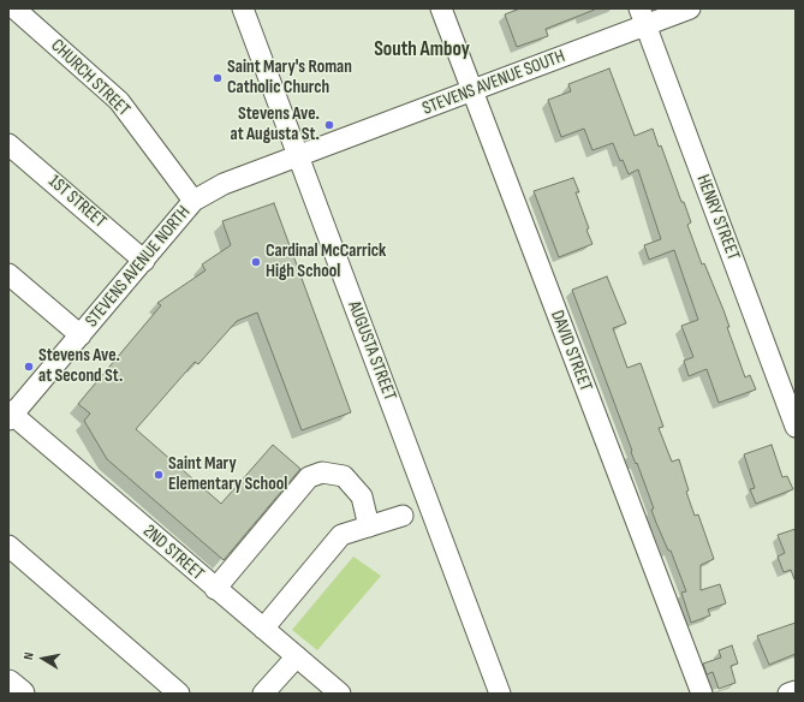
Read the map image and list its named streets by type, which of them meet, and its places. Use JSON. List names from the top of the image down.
{
  "streets": {
    "street": [
      "CHURCH STREET",
      "STEVENS AVENUE SOUTH",
      "1ST STREET",
      "HENRY STREET",
      "STEVENS AVENUE NORTH",
      "AUGUSTA STREET",
      "DAVID STREET",
      "2ND STREET"
    ]
  },
  "crossings": [
    ["CHURCH STREET", "STEVENS AVENUE NORTH"],
    ["STEVENS AVENUE SOUTH", "HENRY STREET"],
    ["STEVENS AVENUE SOUTH", "STEVENS AVENUE NORTH"],
    ["STEVENS AVENUE SOUTH", "AUGUSTA STREET"],
    ["STEVENS AVENUE SOUTH", "DAVID STREET"],
    ["1ST STREET", "STEVENS AVENUE NORTH"],
    ["STEVENS AVENUE NORTH", "AUGUSTA STREET"],
    ["STEVENS AVENUE NORTH", "2ND STREET"]
  ],
  "districts": ["South Amboy"],
  "places": [
    "Saint Mary's Roman Catholic Church",
    "Stevens Ave. at Augusta St.",
    "Cardinal McCarrick High School",
    "Stevens Ave. at Second St.",
    "Saint Mary Elementary School"
  ],
  "north": "left"
}
